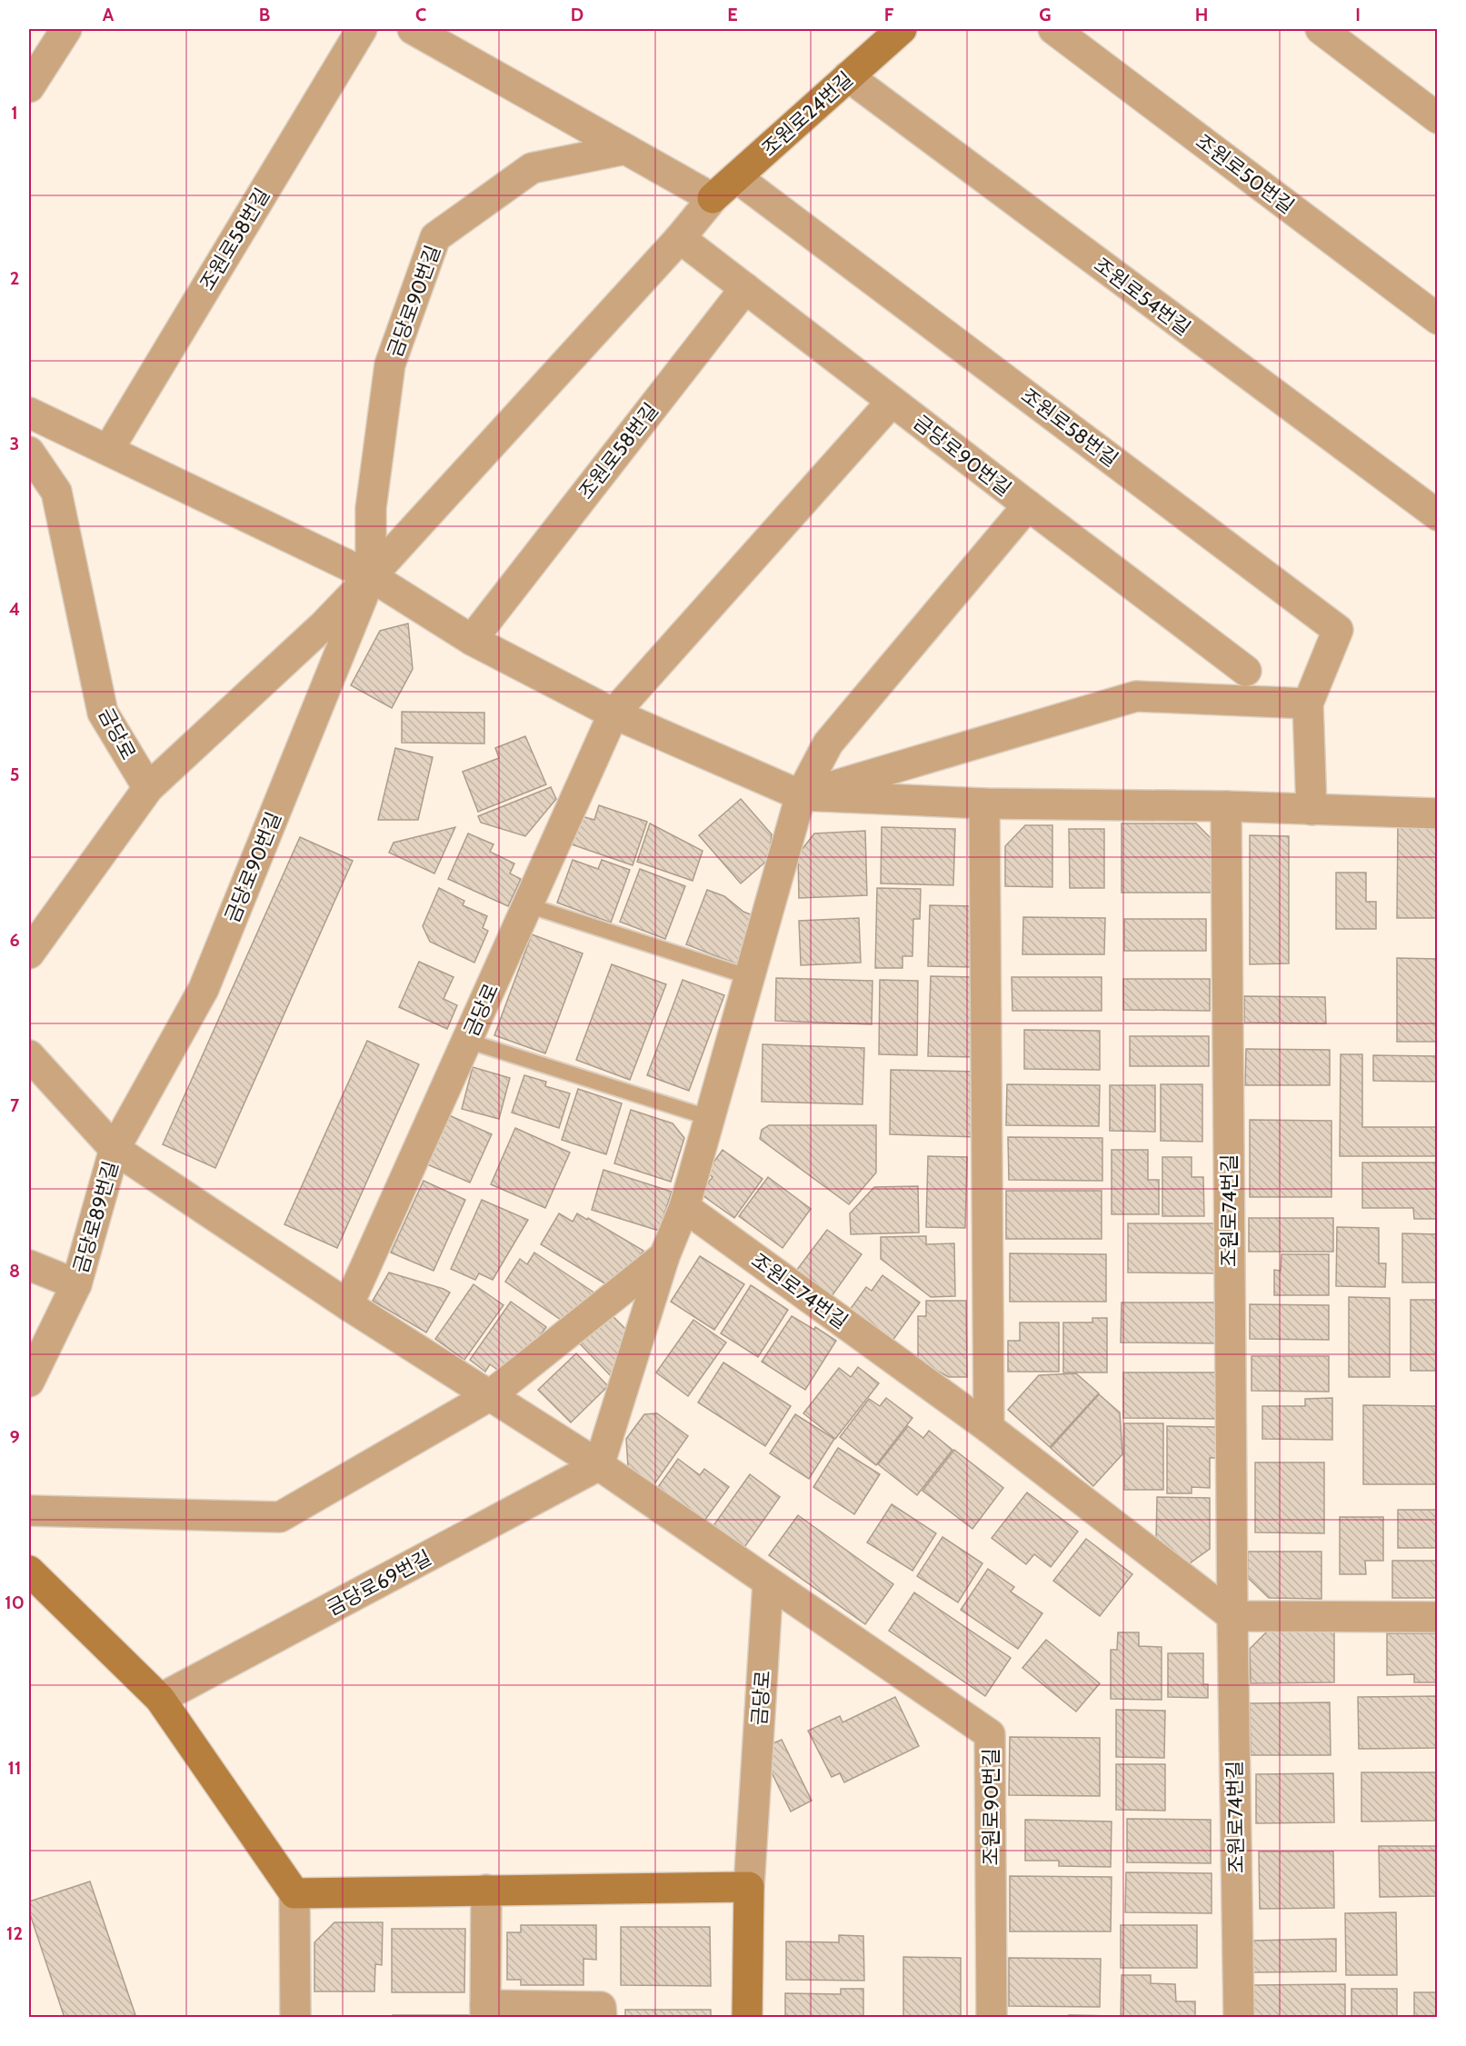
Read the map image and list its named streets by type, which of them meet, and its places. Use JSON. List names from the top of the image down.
{
  "streets": {
    "street": [
      "조원로24번길",
      "조원로50번길",
      "조원로58번길",
      "조원로54번길",
      "금당로90번길",
      "금당로",
      "조원로74번길",
      "금당로89번길",
      "금당로69번길",
      "조원로90번길"
    ]
  },
  "crossings": [
    ["조원로24번길", "조원로58번길"],
    ["조원로24번길", "조원로54번길"],
    ["조원로24번길", "금당로90번길"],
    ["조원로58번길", "금당로90번길"],
    ["금당로90번길", "금당로"],
    ["금당로90번길", "금당로89번길"],
    ["금당로", "조원로90번길"]
  ],
  "grid": {
    "columns": [
      "A",
      "B",
      "C",
      "D",
      "E",
      "F",
      "G",
      "H",
      "I"
    ],
    "rows": [
      "1",
      "2",
      "3",
      "4",
      "5",
      "6",
      "7",
      "8",
      "9",
      "10",
      "11",
      "12"
    ]
  }
}
